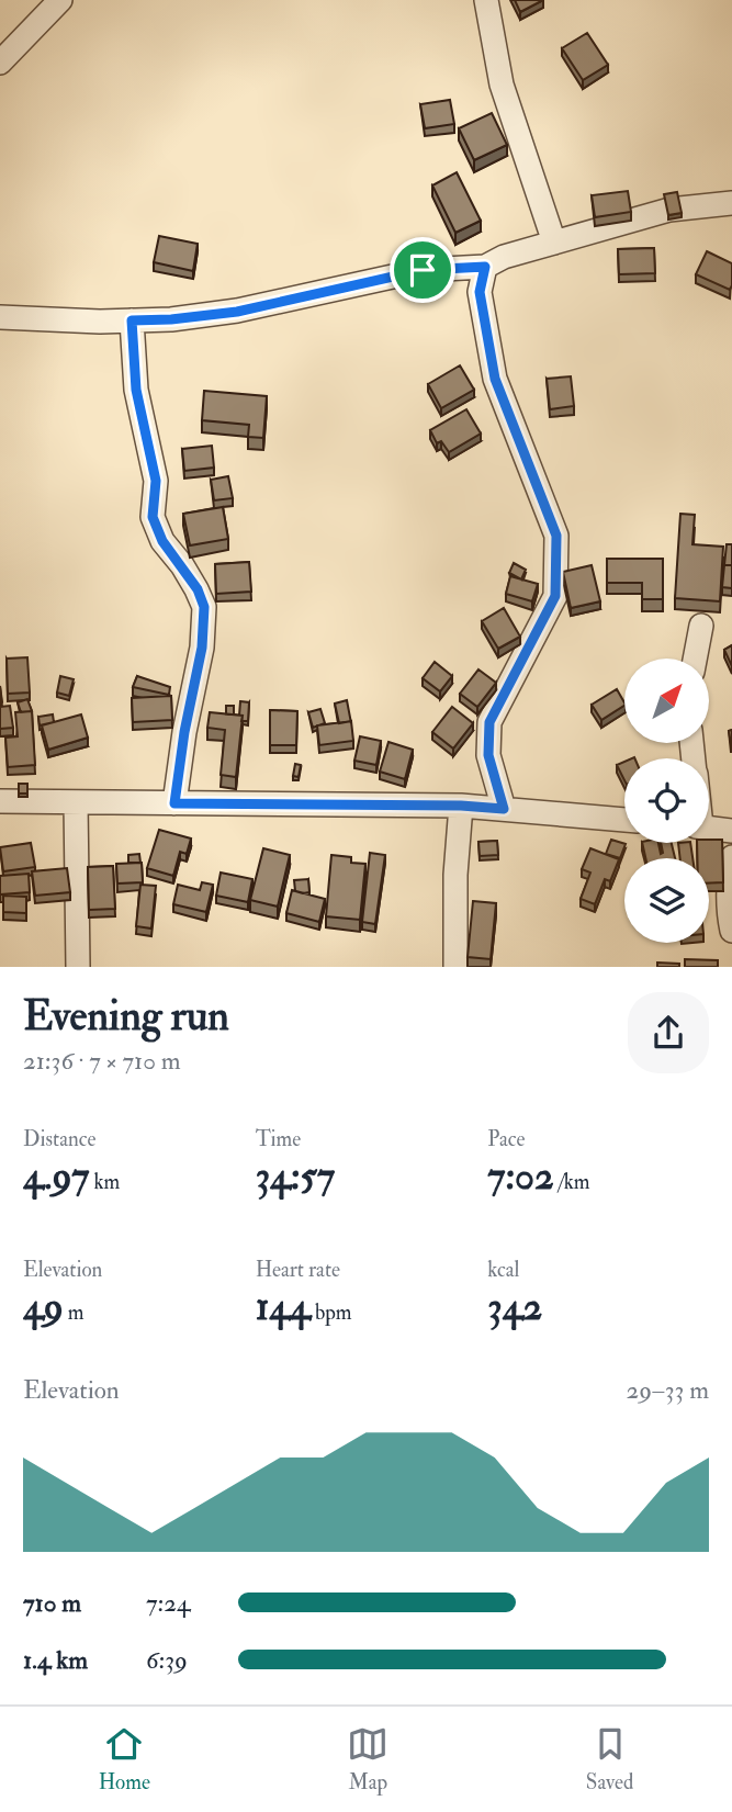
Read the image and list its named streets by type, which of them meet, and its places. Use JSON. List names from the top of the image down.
{
  "north": "top right",
  "page": {
    "heading": ["Evening run", "21:36 · 7 × 710 m"],
    "stats": [
      ["Distance", "4.97 km"],
      ["Time", "34:57"],
      ["Pace", "7:02 /km"],
      ["Elevation", "49 m"],
      ["Heart rate", "144 bpm"],
      ["kcal", "342"]
    ],
    "chart": ["Elevation", "29–33 m"],
    "list": [
      {
        "name": "710 m",
        "note": "7:24"
      },
      {
        "name": "1.4 km",
        "note": "6:39"
      }
    ],
    "tabs": ["Home", "Map", "Saved"]
  }
}
